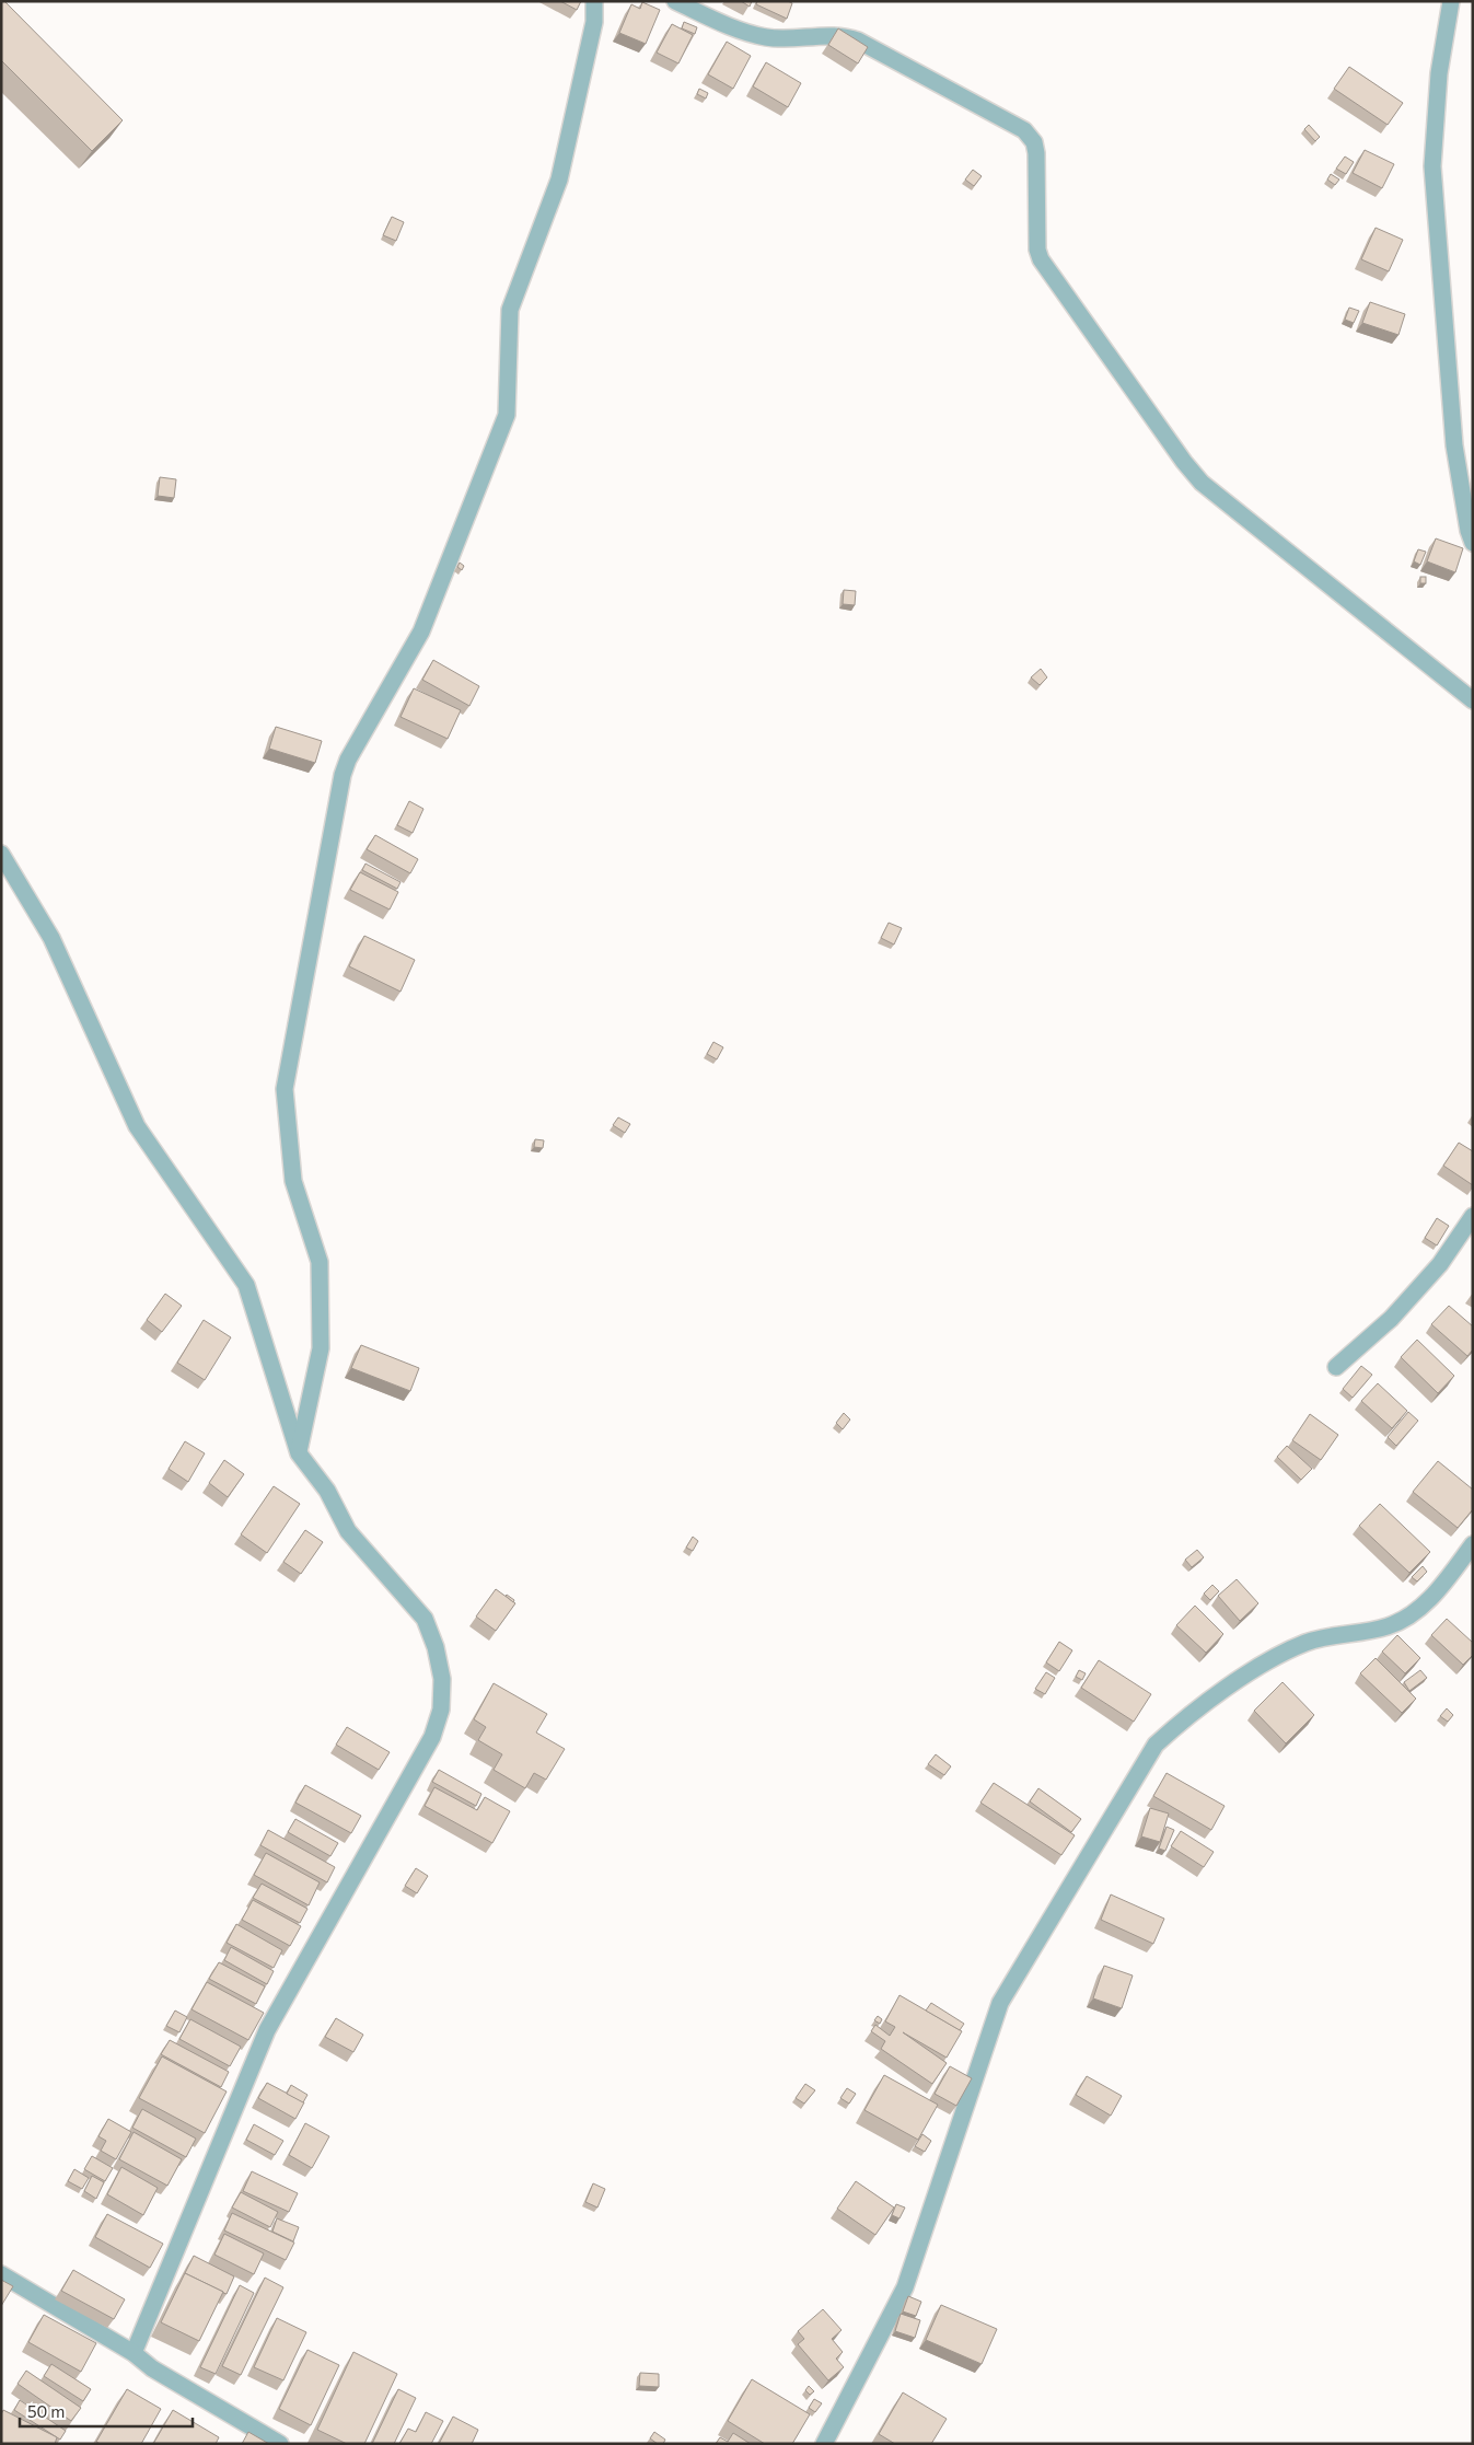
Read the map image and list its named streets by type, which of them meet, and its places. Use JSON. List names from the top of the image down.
{
  "scale_bar": "50 m"
}
